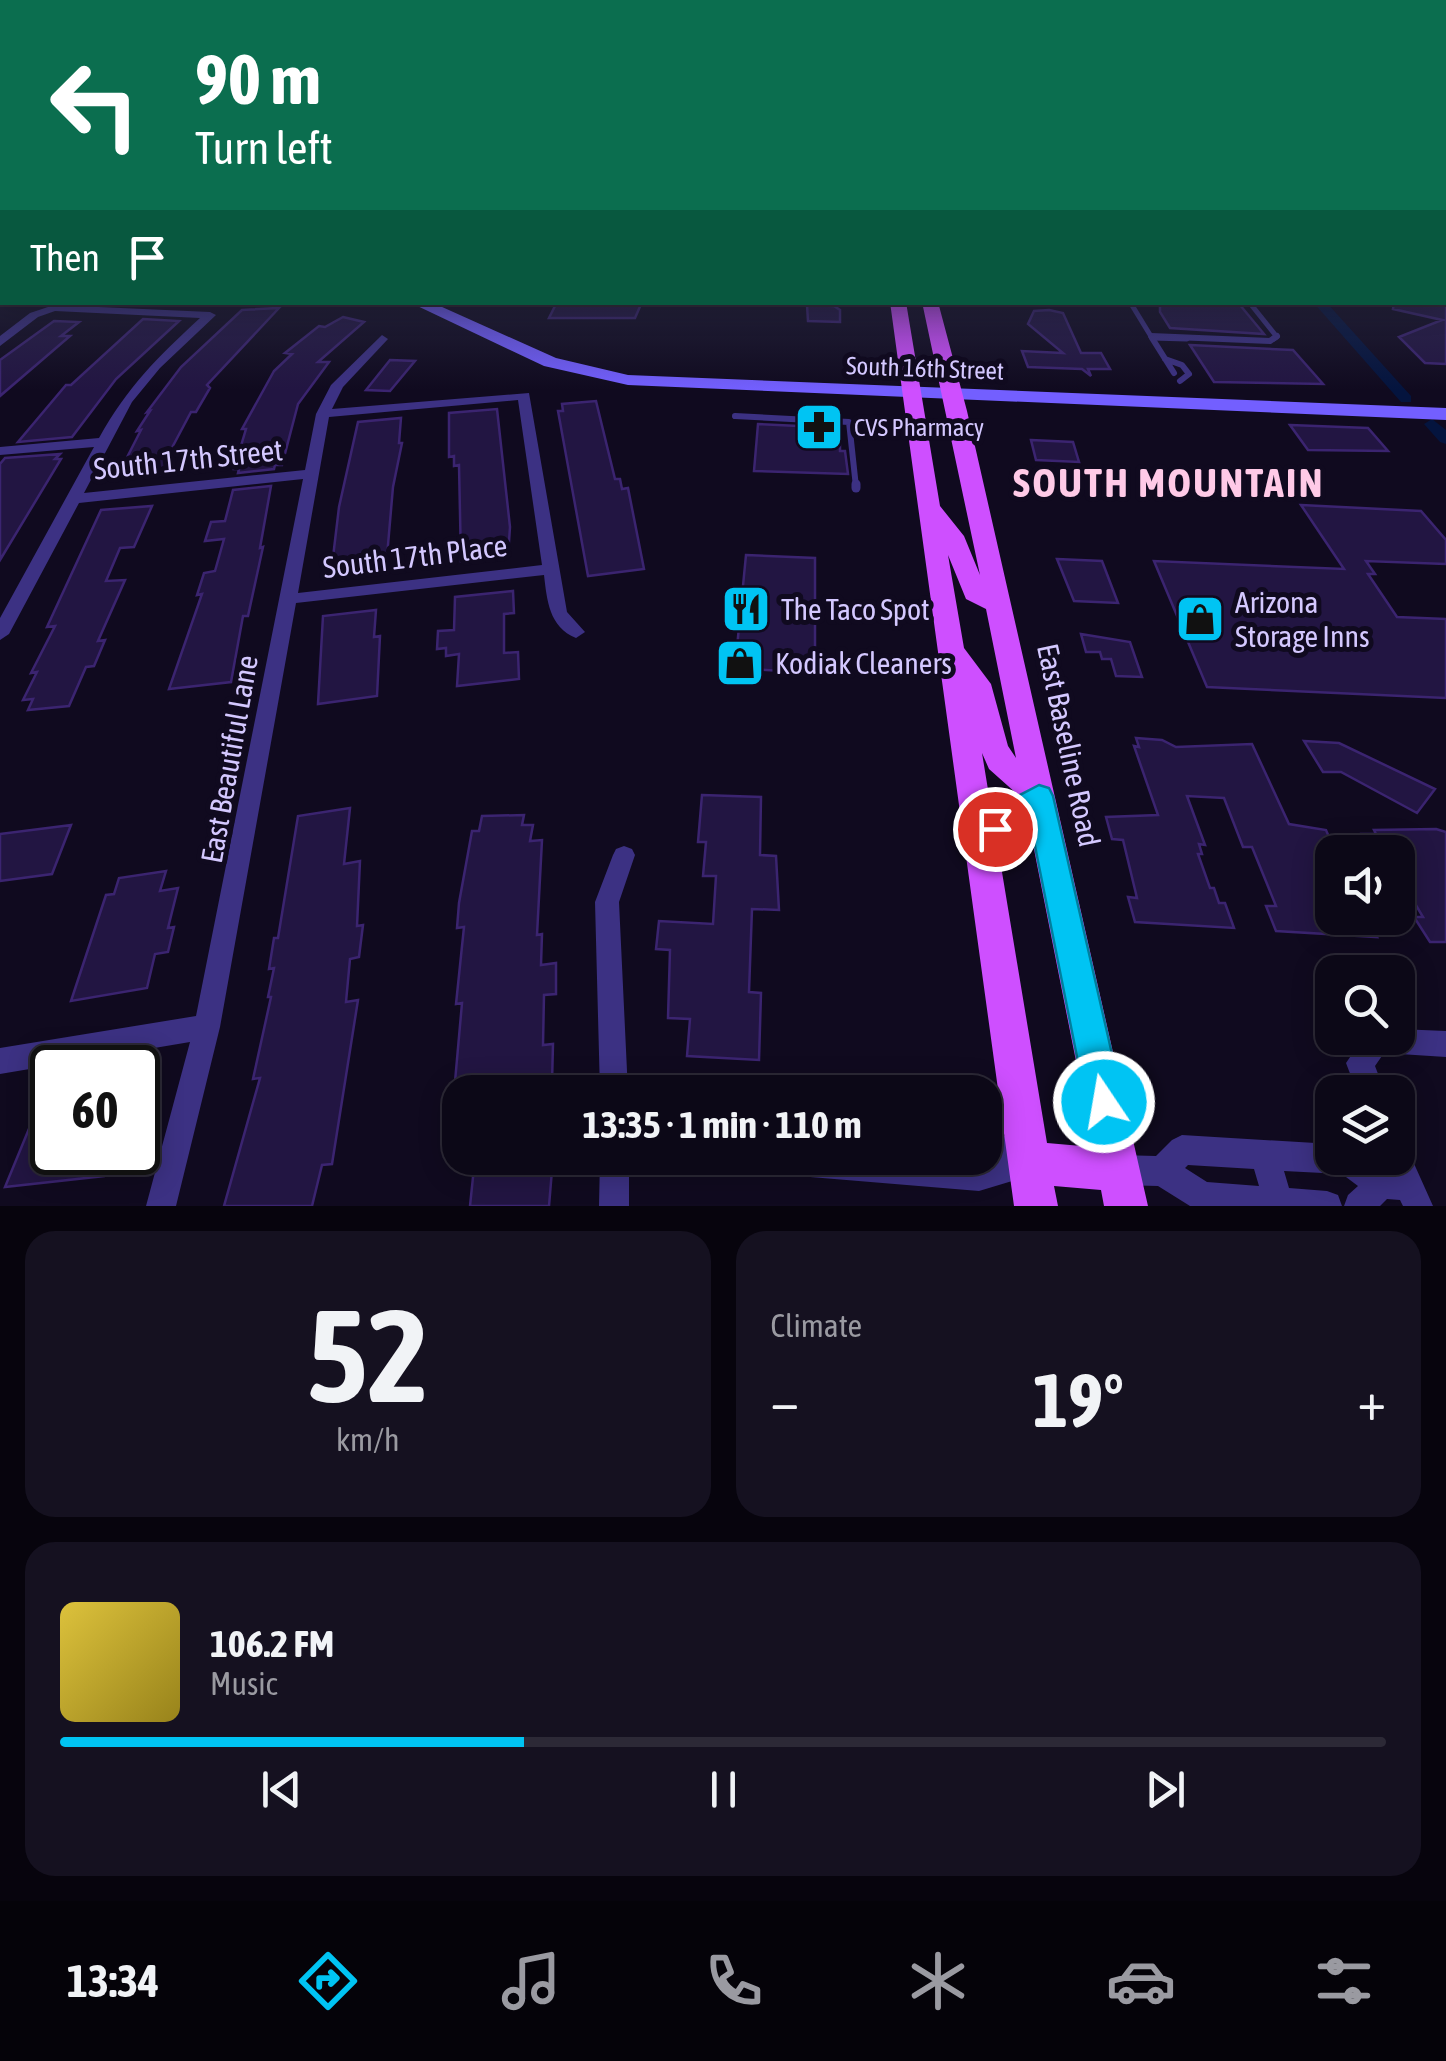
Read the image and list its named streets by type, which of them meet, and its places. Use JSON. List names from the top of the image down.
{
  "streets": {
    "main road": ["South 16th Street", "East Baseline Road"],
    "street": ["South 17th Street", "South 17th Place", "East Beautiful Lane"]
  },
  "crossings": [
    ["South 16th Street", "East Baseline Road"],
    ["South 17th Street", "East Beautiful Lane"],
    ["South 17th Place", "East Beautiful Lane"]
  ],
  "districts": ["SOUTH MOUNTAIN"],
  "places": {
    "pharmacy": ["CVS Pharmacy"],
    "restaurant": ["The Taco Spot"],
    "shop": ["Arizona Storage Inns", "Kodiak Cleaners"]
  },
  "page": {
    "turn": ["90 m", "Turn left"],
    "then": "Then",
    "limit": "60",
    "trip": "13:35 · 1 min · 110 m",
    "tile": [
      ["52", "km/h"],
      "Climate"
    ],
    "heat": ["−", "19°", "+"],
    "song": ["106.2 FM", "Music"],
    "tabs": "13:34"
  }
}
